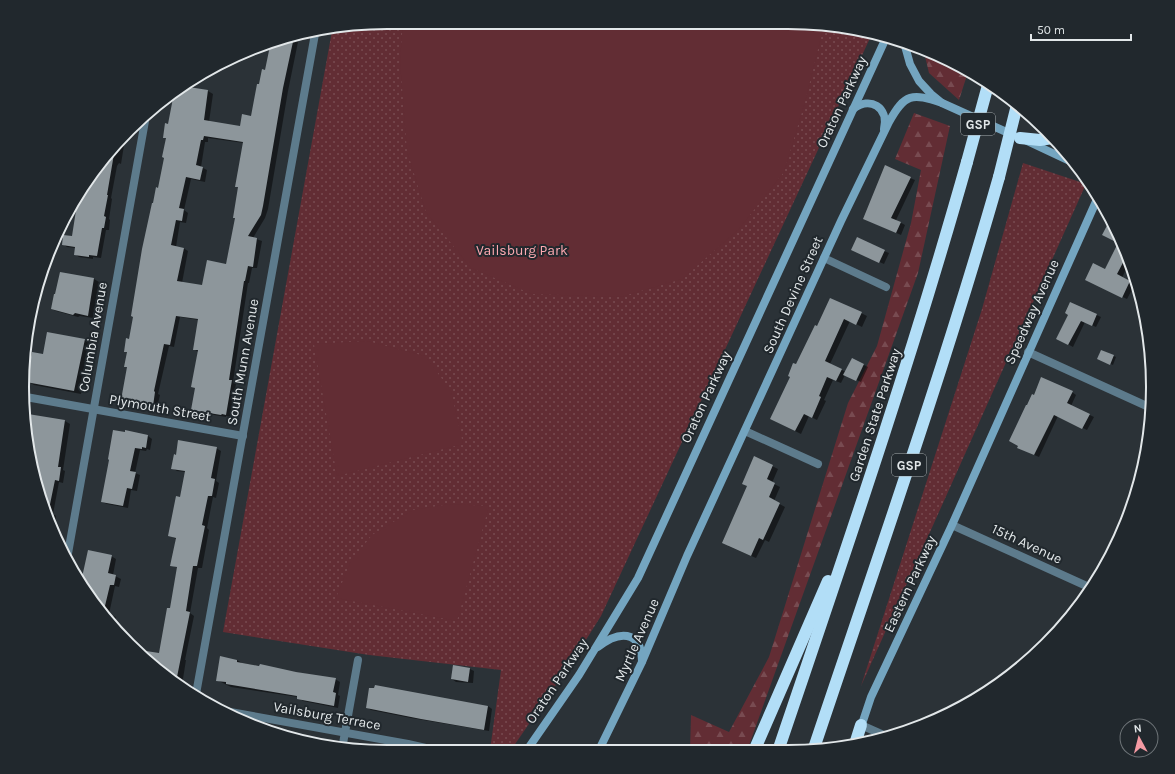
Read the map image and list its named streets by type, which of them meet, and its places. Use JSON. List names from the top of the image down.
{
  "streets": {
    "highway": ["GSP", "Garden State Parkway"],
    "main road": [
      "Oraton Parkway",
      "South Devine Street",
      "Speedway Avenue",
      "Eastern Parkway",
      "Myrtle Avenue"
    ],
    "street": [
      "Columbia Avenue",
      "South Munn Avenue",
      "Plymouth Street",
      "15th Avenue",
      "Vailsburg Terrace"
    ]
  },
  "crossings": [
    ["South Devine Street", "Myrtle Avenue"],
    ["Speedway Avenue", "Eastern Parkway"],
    ["Columbia Avenue", "Plymouth Street"],
    ["South Munn Avenue", "Plymouth Street"],
    ["15th Avenue", "Eastern Parkway"]
  ],
  "parks": ["Vailsburg Park"],
  "scale_bar": "50 m",
  "north": "top"
}
